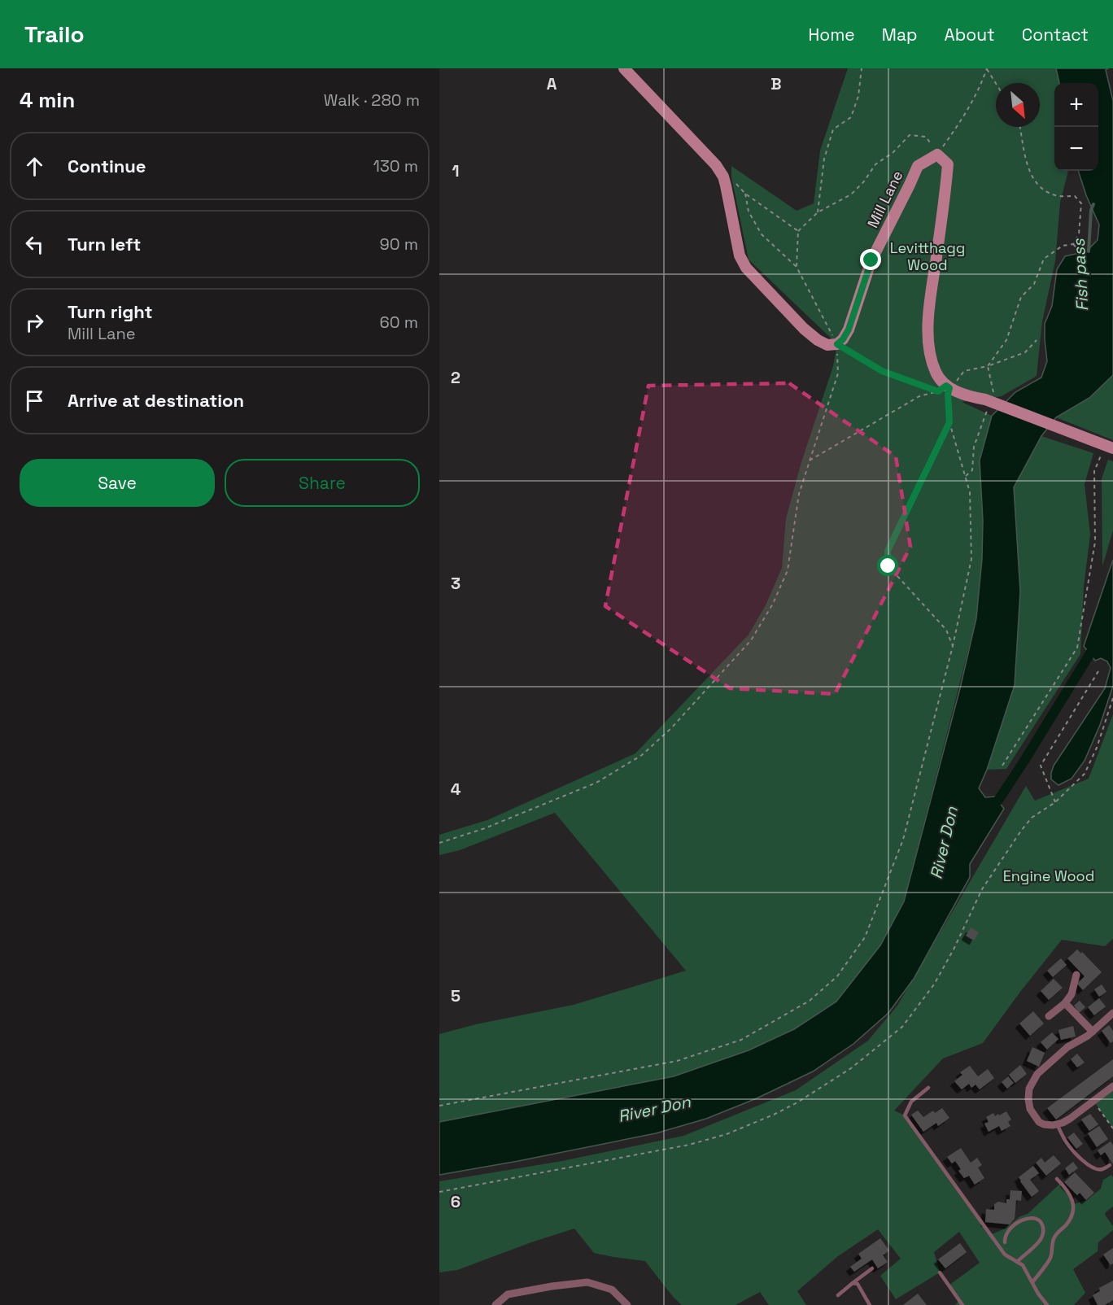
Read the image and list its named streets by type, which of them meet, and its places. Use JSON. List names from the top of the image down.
{
  "streets": {
    "street": ["Mill Lane"]
  },
  "water": ["Fish pass", "River Don"],
  "parks": ["Levitthagg Wood", "Engine Wood"],
  "north": "bottom right",
  "page": {
    "header": "Trailo",
    "nav": [
      "Home",
      "Map",
      "About",
      "Contact"
    ],
    "heading": ["4 min", "Walk · 280 m"],
    "map_buttons": ["+", "−"],
    "list": [
      ["Continue", "130 m"],
      ["Turn left", "90 m"],
      ["Turn right", "Mill Lane", "60 m"],
      "Arrive at destination"
    ],
    "buttons": ["Save", "Share"]
  },
  "grid": {
    "columns": ["A", "B"],
    "rows": [
      "1",
      "2",
      "3",
      "4",
      "5",
      "6"
    ]
  }
}
